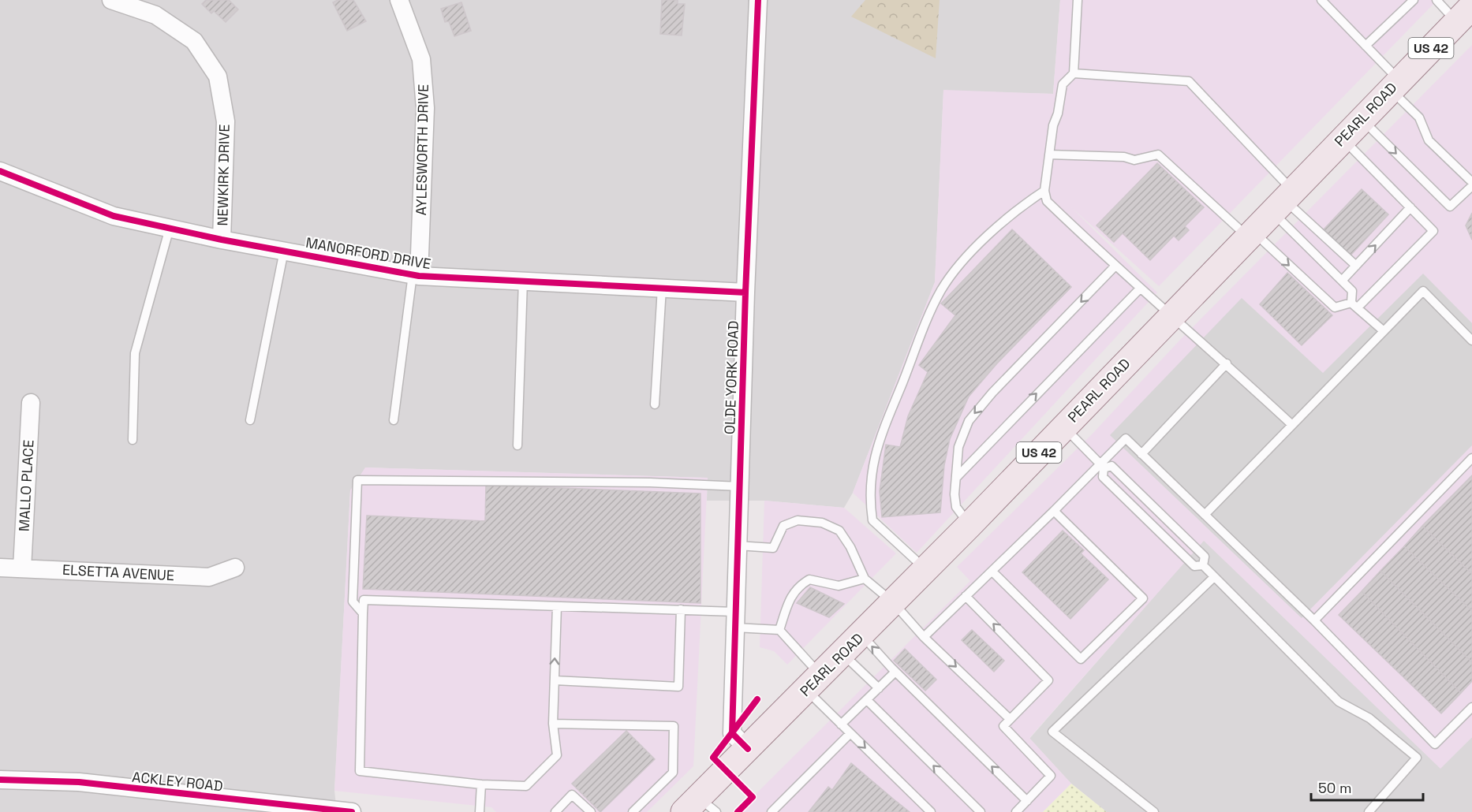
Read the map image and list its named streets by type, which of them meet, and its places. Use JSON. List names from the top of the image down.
{
  "streets": {
    "main road": ["US 42", "PEARL ROAD"],
    "street": [
      "AYLESWORTH DRIVE",
      "NEWKIRK DRIVE",
      "MANORFORD DRIVE",
      "OLDE YORK ROAD",
      "MALLO PLACE",
      "ELSETTA AVENUE",
      "ACKLEY ROAD"
    ]
  },
  "crossings": [
    ["PEARL ROAD", "OLDE YORK ROAD"],
    ["AYLESWORTH DRIVE", "MANORFORD DRIVE"],
    ["NEWKIRK DRIVE", "MANORFORD DRIVE"],
    ["MANORFORD DRIVE", "OLDE YORK ROAD"],
    ["MALLO PLACE", "ELSETTA AVENUE"]
  ],
  "scale_bar": "50 m"
}
